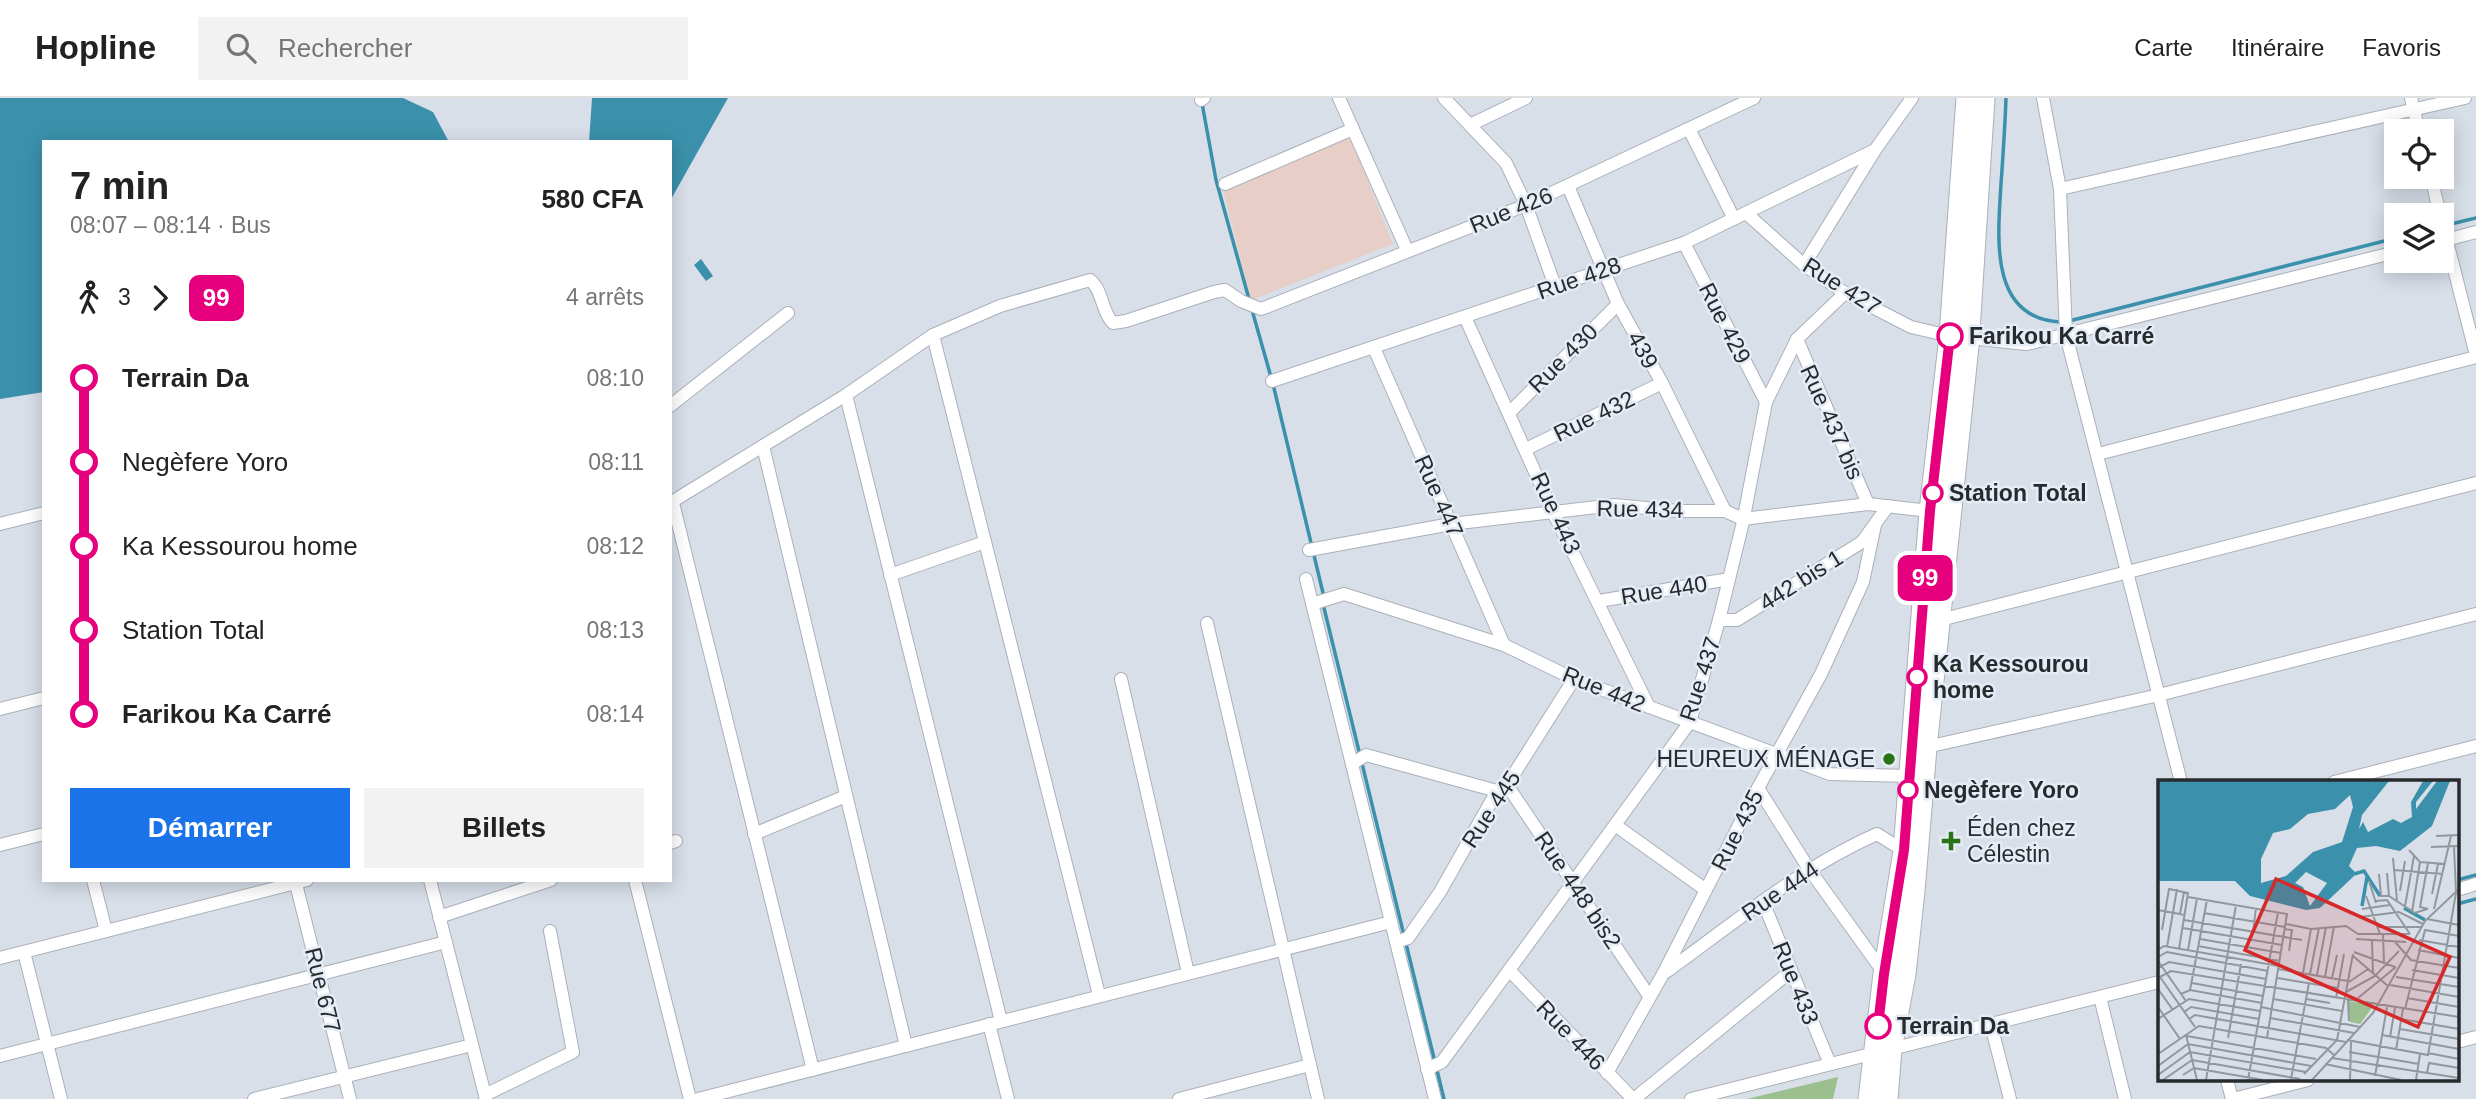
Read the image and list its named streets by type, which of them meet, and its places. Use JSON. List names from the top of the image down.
{
  "streets": {
    "street": [
      "Rue 426",
      "Rue 428",
      "Rue 427",
      "Rue 429",
      "439",
      "Rue 430",
      "Rue 432",
      "Rue 437 bis",
      "Rue 447",
      "Rue 434",
      "Rue 443",
      "442 bis 1",
      "Rue 440",
      "Rue 437",
      "Rue 442",
      "Rue 445",
      "Rue 435",
      "Rue 448 bis2",
      "Rue 444",
      "Rue 433",
      "Rue 677",
      "Rue 446"
    ]
  },
  "crossings": [
    ["Rue 426", "Rue 427"],
    ["Rue 426", "439"],
    ["Rue 428", "Rue 427"],
    ["Rue 428", "Rue 429"],
    ["Rue 428", "439"],
    ["Rue 428", "Rue 447"],
    ["Rue 428", "Rue 443"],
    ["Rue 427", "Rue 437"],
    ["Rue 429", "Rue 437"],
    ["439", "Rue 430"],
    ["439", "Rue 432"],
    ["439", "Rue 434"],
    ["Rue 430", "Rue 443"],
    ["Rue 432", "Rue 443"],
    ["Rue 437 bis", "Rue 434"],
    ["Rue 437 bis", "Rue 437"],
    ["Rue 447", "Rue 434"],
    ["Rue 447", "Rue 442"],
    ["Rue 434", "Rue 443"],
    ["Rue 434", "Rue 437"],
    ["Rue 434", "Rue 435"],
    ["Rue 443", "Rue 440"],
    ["Rue 443", "Rue 442"],
    ["442 bis 1", "Rue 437"],
    ["442 bis 1", "Rue 435"],
    ["Rue 440", "Rue 437"],
    ["Rue 437", "Rue 442"],
    ["Rue 437", "Rue 448 bis2"],
    ["Rue 437", "Rue 446"],
    ["Rue 442", "Rue 445"],
    ["Rue 442", "Rue 435"],
    ["Rue 445", "Rue 448 bis2"],
    ["Rue 435", "Rue 448 bis2"],
    ["Rue 435", "Rue 444"],
    ["Rue 435", "Rue 446"],
    ["Rue 444", "Rue 433"]
  ],
  "places": {
    "other": [
      "Farikou Ka Carré",
      "Station Total",
      "Ka Kessourou home",
      "HEUREUX MÉNAGE",
      "Negèfere Yoro",
      "Terrain Da"
    ],
    "health": ["Éden chez Célestin"]
  },
  "lines": ["bus line 99"],
  "page": {
    "header": "Hopline",
    "search": "Rechercher",
    "nav": ["Carte", "Itinéraire", "Favoris"],
    "on_map": "99",
    "heading": ["7 min", "08:07 – 08:14 · Bus", "580 CFA"],
    "legs": ["3", "99", "4 arrêts"],
    "list": [
      {
        "name": "Terrain Da",
        "value": "08:10"
      },
      {
        "name": "Negèfere Yoro",
        "value": "08:11"
      },
      {
        "name": "Ka Kessourou home",
        "value": "08:12"
      },
      {
        "name": "Station Total",
        "value": "08:13"
      },
      {
        "name": "Farikou Ka Carré",
        "value": "08:14"
      }
    ],
    "buttons": ["Démarrer", "Billets"]
  }
}
